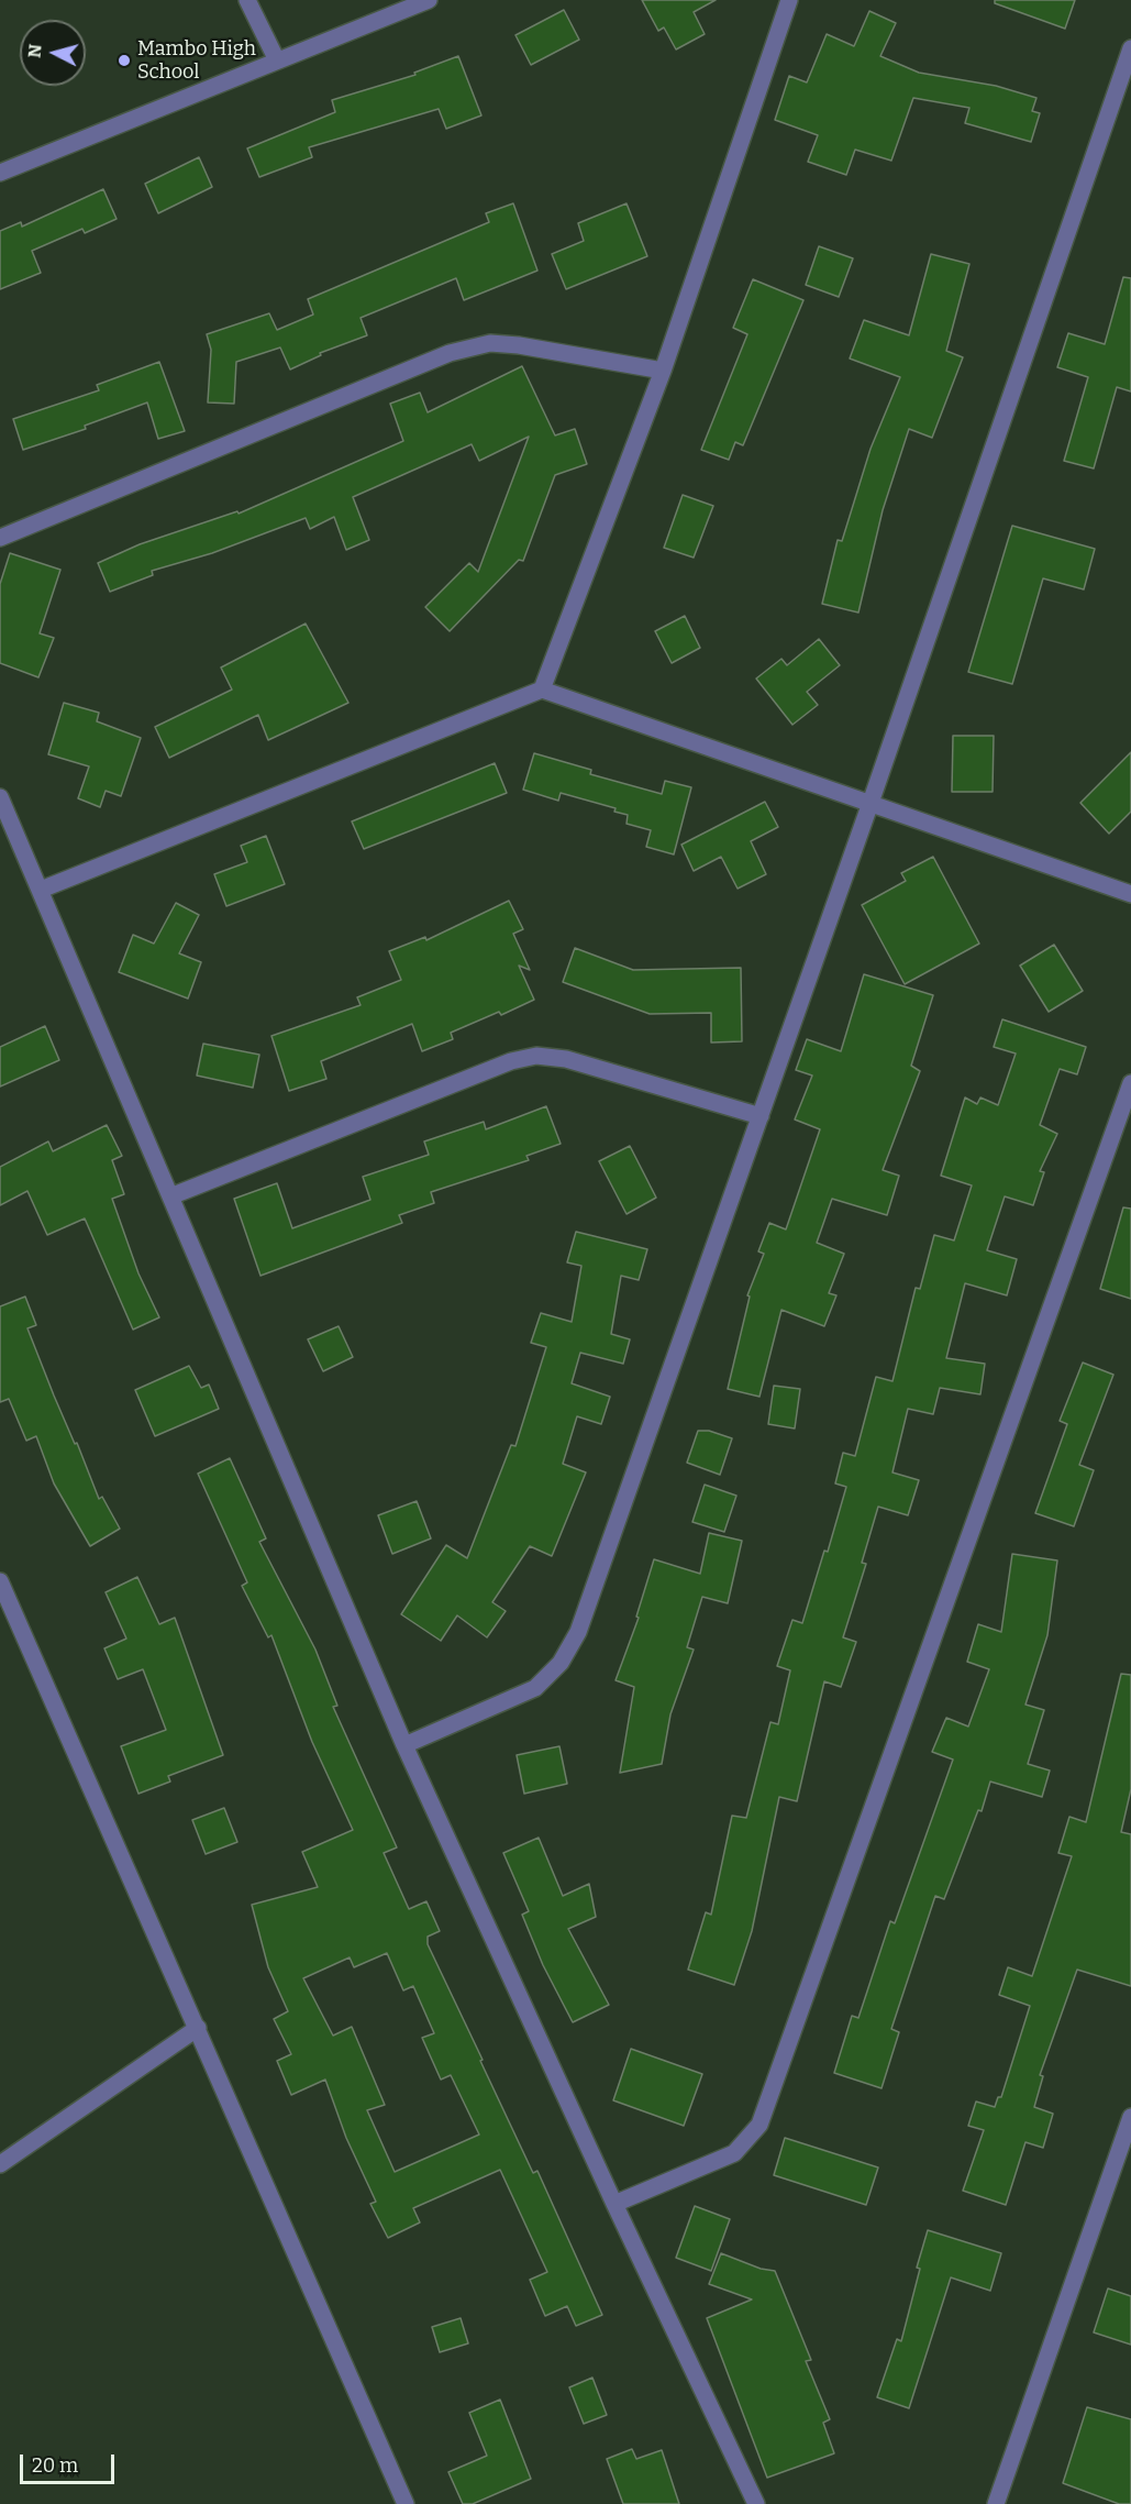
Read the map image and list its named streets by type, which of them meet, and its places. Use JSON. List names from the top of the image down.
{
  "places": ["Mambo High School"],
  "scale_bar": "20 m",
  "north": "left"
}
